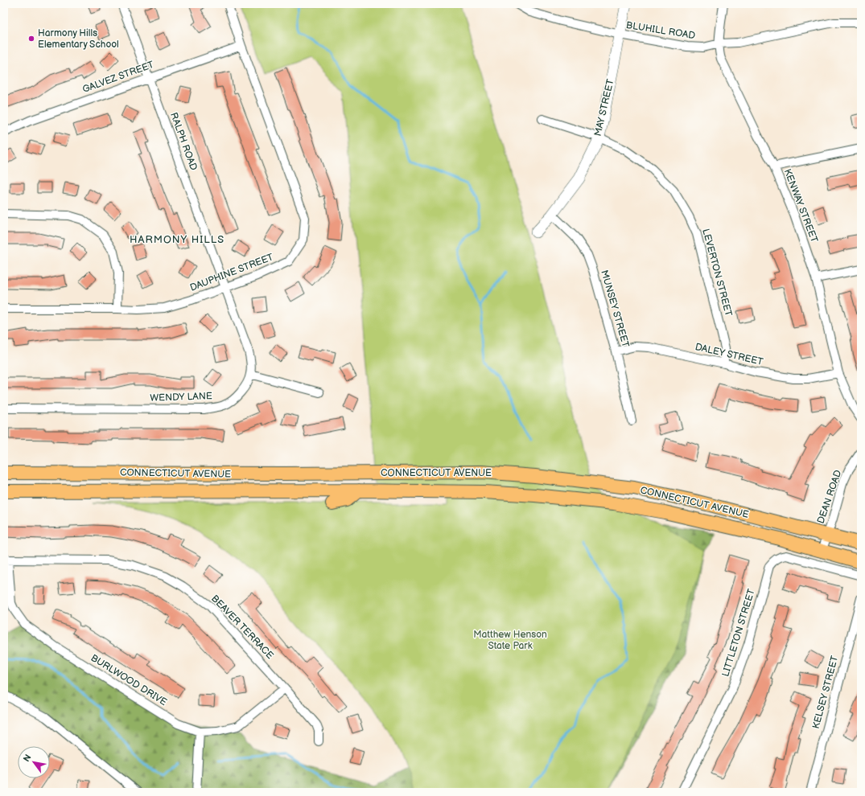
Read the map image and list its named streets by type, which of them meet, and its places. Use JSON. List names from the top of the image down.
{
  "streets": {
    "main road": ["CONNECTICUT AVENUE"],
    "street": [
      "BLUHILL ROAD",
      "GALVEZ STREET",
      "MAY STREET",
      "RALPH ROAD",
      "KENWAY STREET",
      "DAUPHINE STREET",
      "LEVERTON STREET",
      "MUNSEY STREET",
      "DALEY STREET",
      "WENDY LANE",
      "DEAN ROAD",
      "BEAVER TERRACE",
      "LITTLETON STREET",
      "BURLWOOD DRIVE",
      "KELSEY STREET"
    ]
  },
  "crossings": [
    ["BLUHILL ROAD", "MAY STREET"],
    ["BLUHILL ROAD", "KENWAY STREET"],
    ["GALVEZ STREET", "RALPH ROAD"],
    ["GALVEZ STREET", "DAUPHINE STREET"],
    ["MAY STREET", "LEVERTON STREET"],
    ["MAY STREET", "MUNSEY STREET"],
    ["RALPH ROAD", "DAUPHINE STREET"],
    ["RALPH ROAD", "WENDY LANE"],
    ["KENWAY STREET", "DALEY STREET"],
    ["DAUPHINE STREET", "WENDY LANE"],
    ["LEVERTON STREET", "DALEY STREET"],
    ["MUNSEY STREET", "DALEY STREET"],
    ["CONNECTICUT AVENUE", "DEAN ROAD"],
    ["BEAVER TERRACE", "BURLWOOD DRIVE"]
  ],
  "districts": ["HARMONY HILLS"],
  "parks": ["Matthew Henson State Park"],
  "places": ["Harmony Hills Elementary School"],
  "north": "top left"
}
